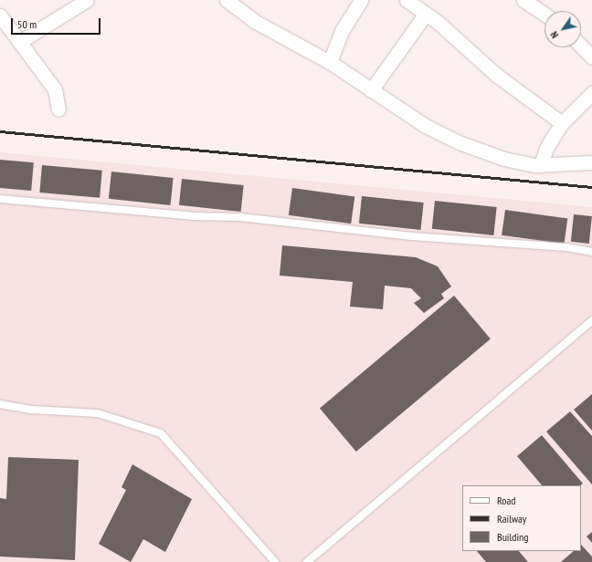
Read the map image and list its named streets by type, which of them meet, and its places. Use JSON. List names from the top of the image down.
{
  "legend": ["Road", "Railway", "Building"],
  "scale_bar": "50 m",
  "north": "bottom left"
}
